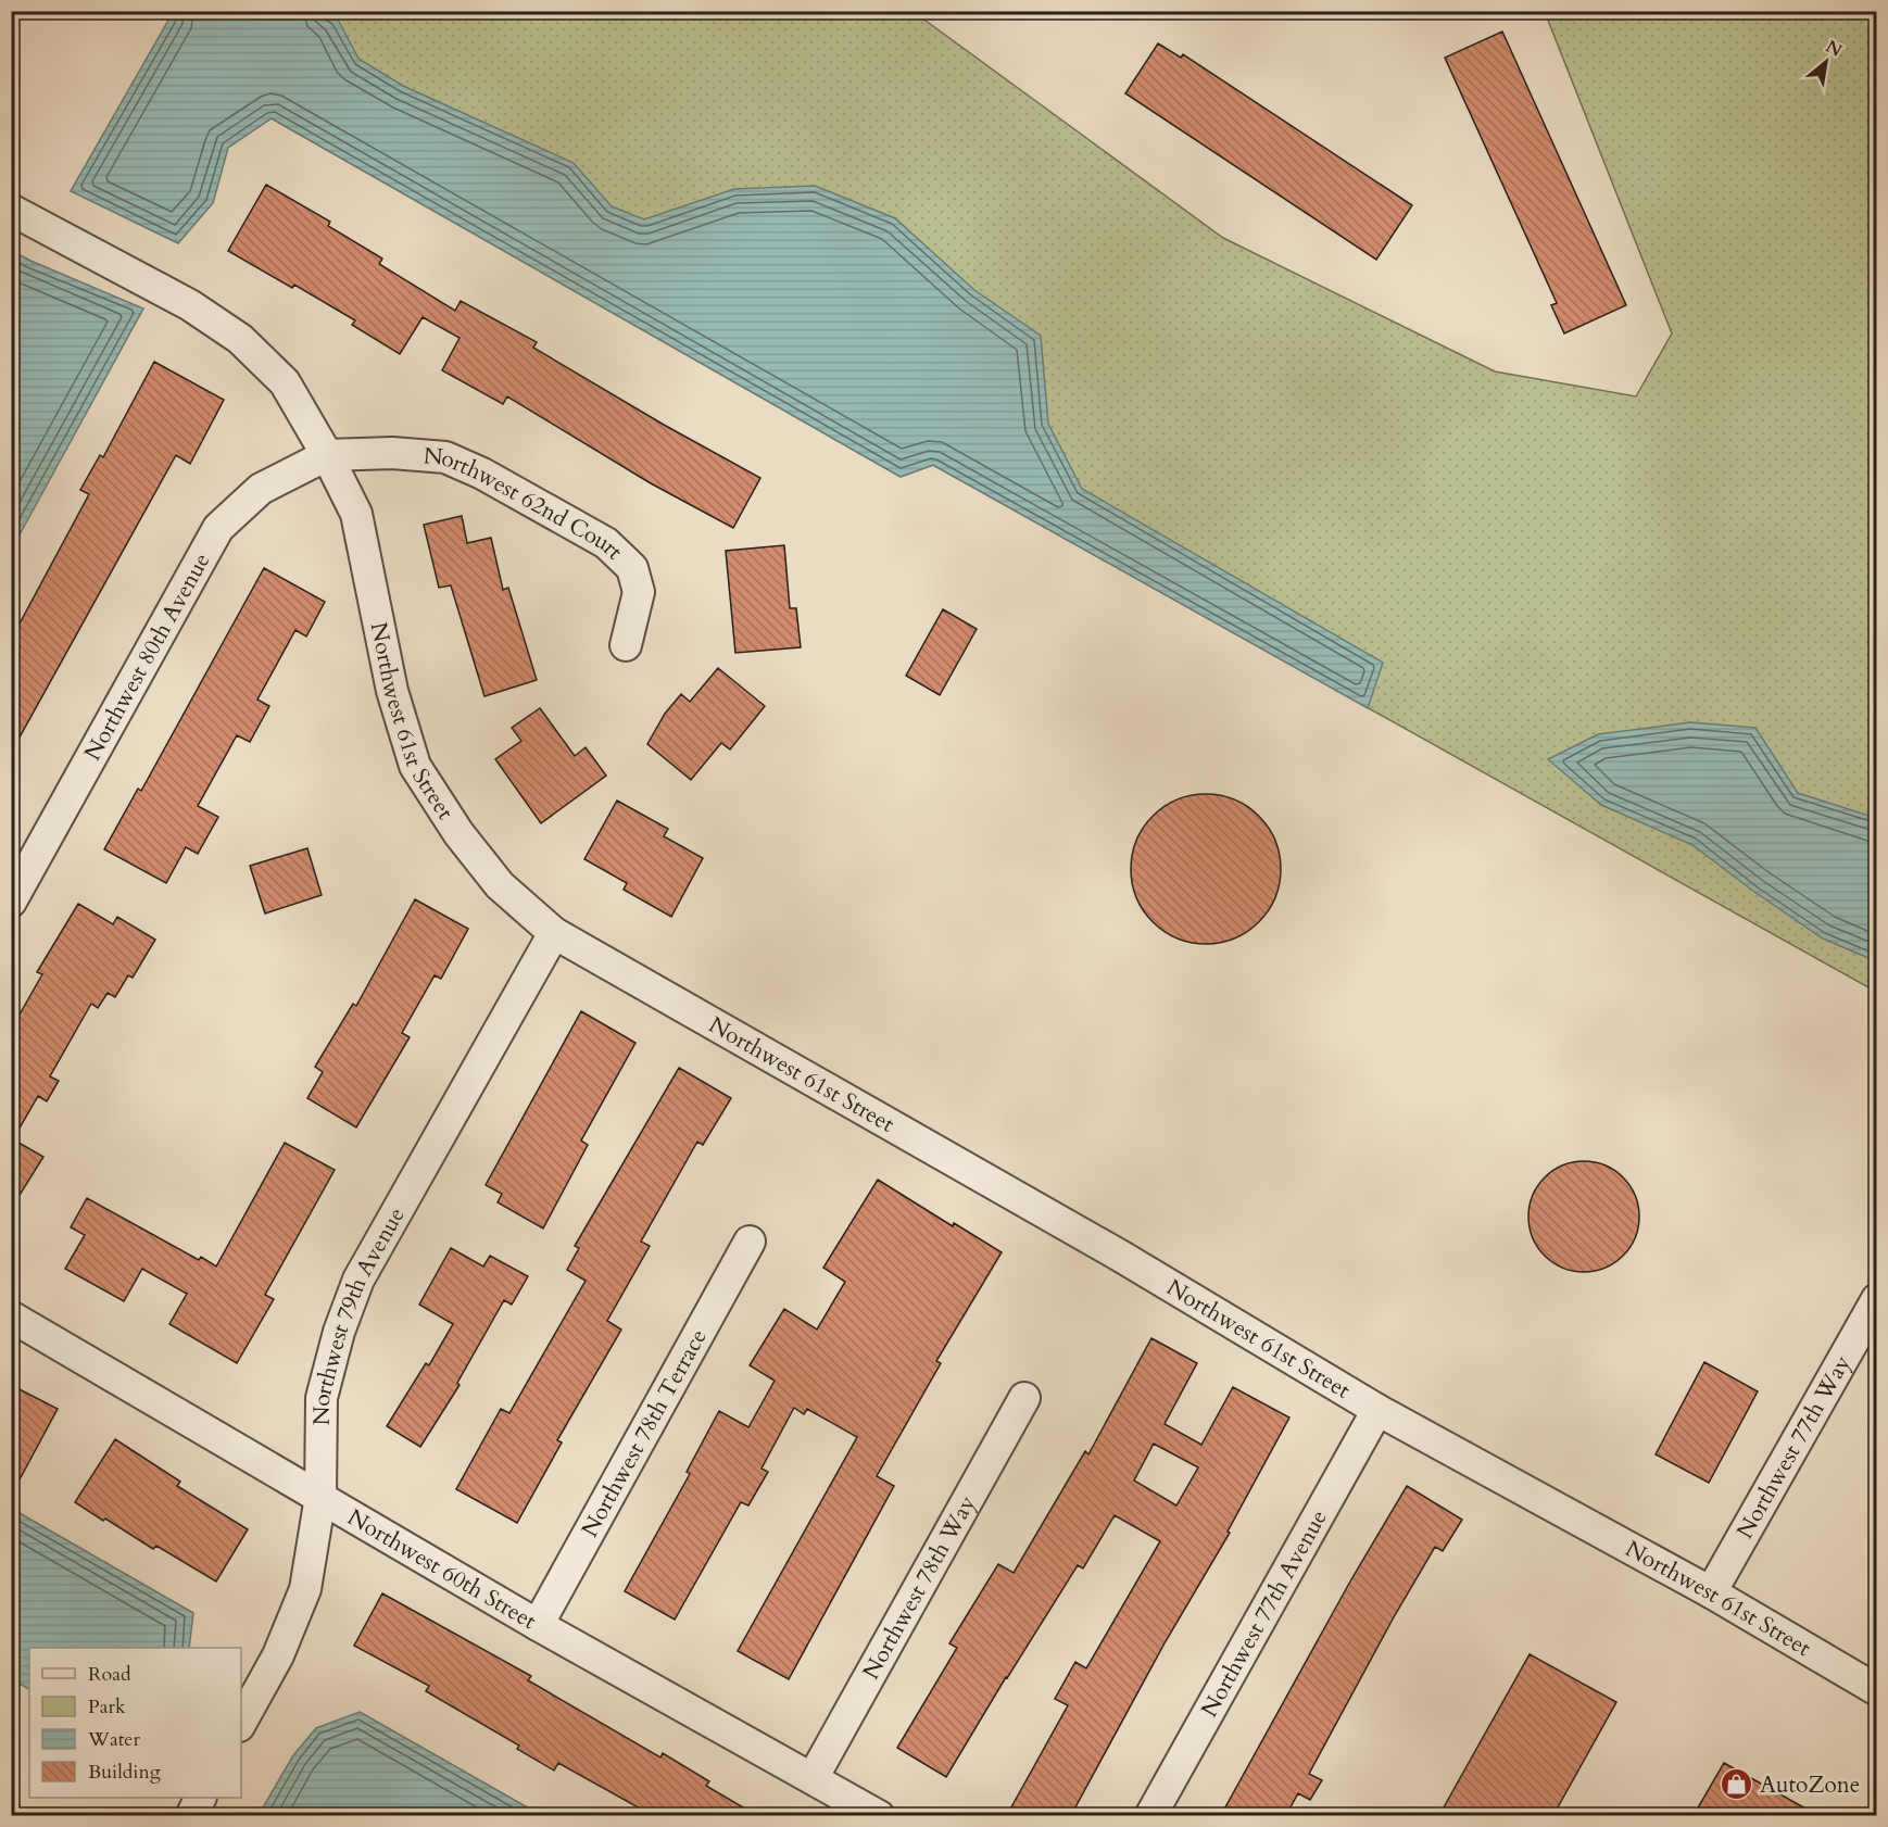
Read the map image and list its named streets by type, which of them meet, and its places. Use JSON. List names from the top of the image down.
{
  "streets": {
    "street": [
      "Northwest 62nd Court",
      "Northwest 80th Avenue",
      "Northwest 61st Street",
      "Northwest 79th Avenue",
      "Northwest 78th Terrace",
      "Northwest 77th Way",
      "Northwest 60th Street",
      "Northwest 78th Way",
      "Northwest 77th Avenue"
    ]
  },
  "crossings": [
    ["Northwest 62nd Court", "Northwest 80th Avenue"],
    ["Northwest 62nd Court", "Northwest 61st Street"],
    ["Northwest 80th Avenue", "Northwest 61st Street"],
    ["Northwest 61st Street", "Northwest 79th Avenue"],
    ["Northwest 61st Street", "Northwest 77th Way"],
    ["Northwest 61st Street", "Northwest 77th Avenue"],
    ["Northwest 79th Avenue", "Northwest 60th Street"],
    ["Northwest 78th Terrace", "Northwest 60th Street"],
    ["Northwest 60th Street", "Northwest 78th Way"]
  ],
  "places": {
    "shop": ["AutoZone"]
  },
  "legend": [
    "Road",
    "Park",
    "Water",
    "Building"
  ],
  "north": "top right"
}
